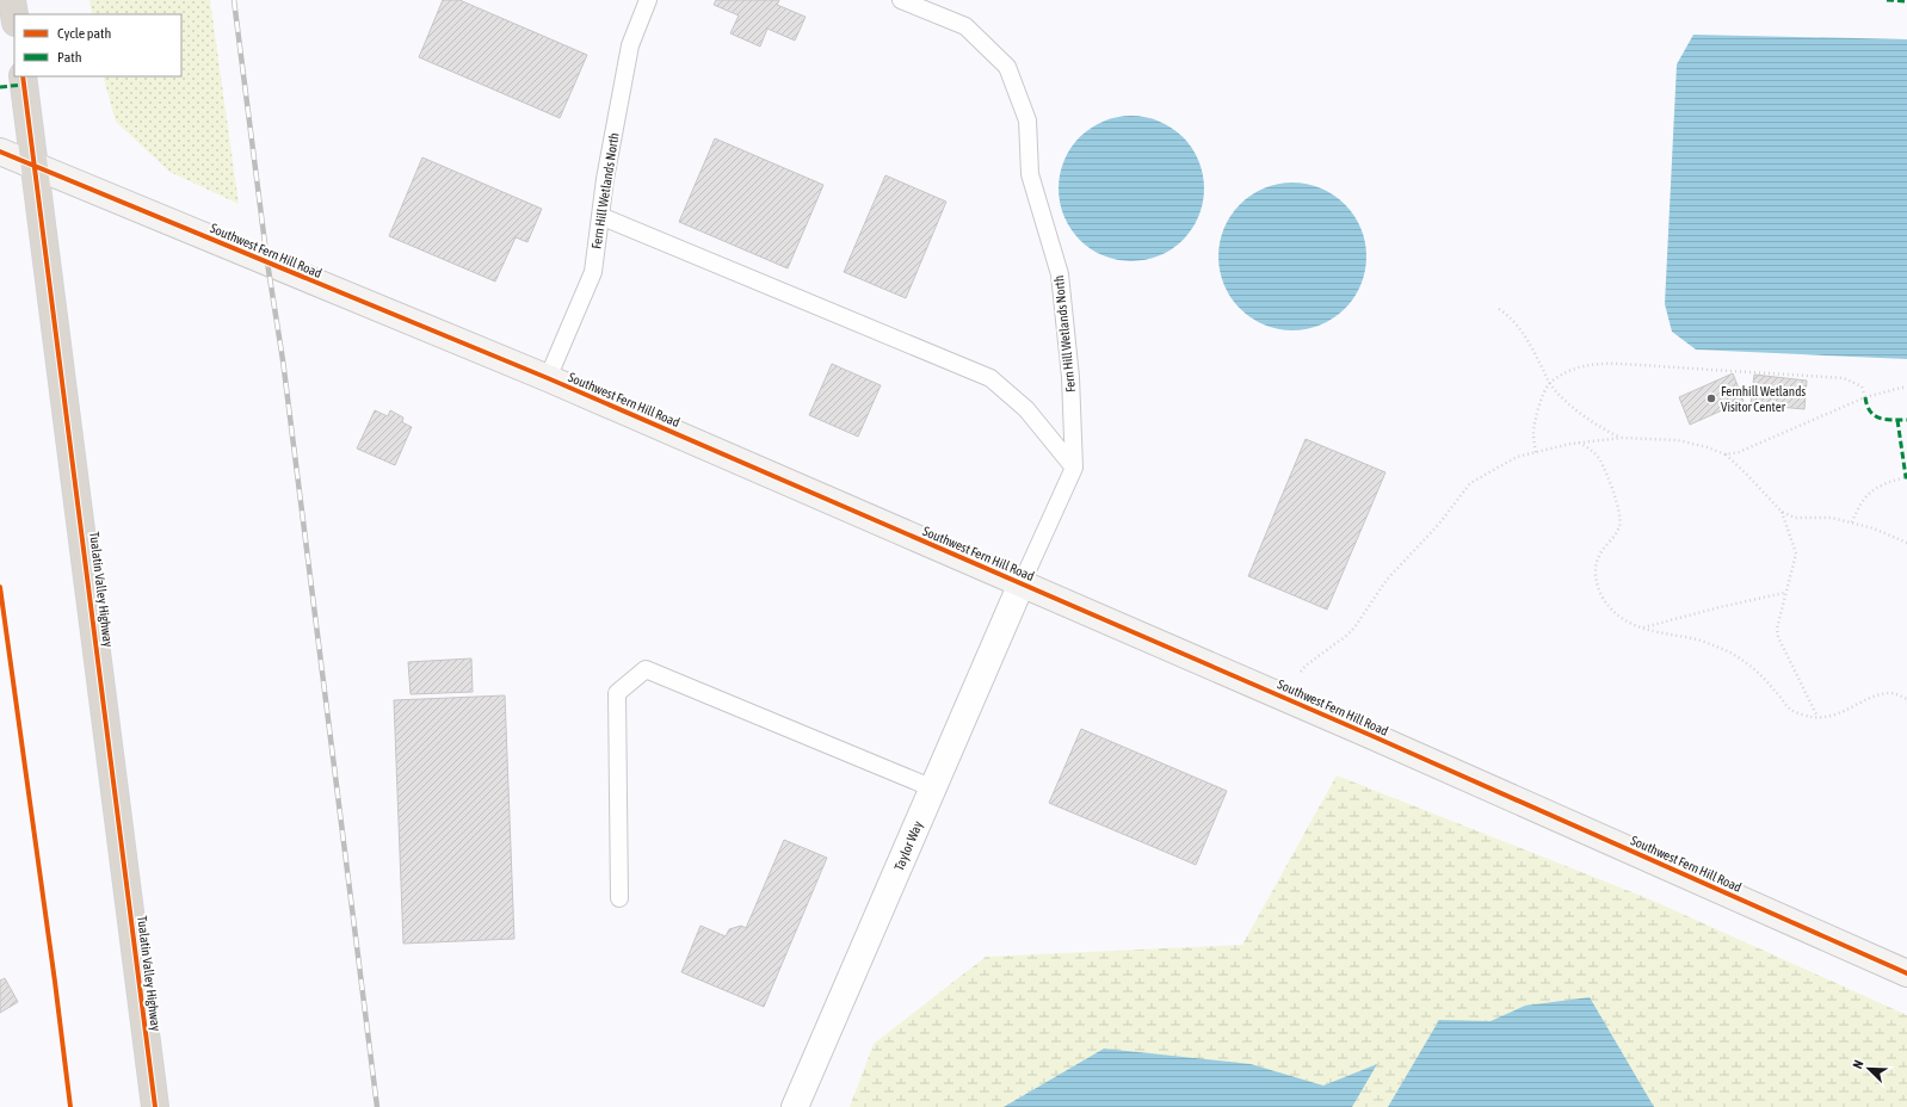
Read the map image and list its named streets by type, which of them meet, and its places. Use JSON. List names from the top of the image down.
{
  "streets": {
    "highway": ["Tualatin Valley Highway"],
    "street": ["Southwest Fern Hill Road", "Taylor Way"],
    "lane": ["Fern Hill Wetlands North"]
  },
  "crossings": [
    ["Fern Hill Wetlands North", "Southwest Fern Hill Road"],
    ["Fern Hill Wetlands North", "Taylor Way"],
    ["Southwest Fern Hill Road", "Tualatin Valley Highway"],
    ["Southwest Fern Hill Road", "Taylor Way"]
  ],
  "places": ["Fernhill Wetlands Visitor Center"],
  "legend": ["Cycle path", "Path"],
  "north": "top left"
}
